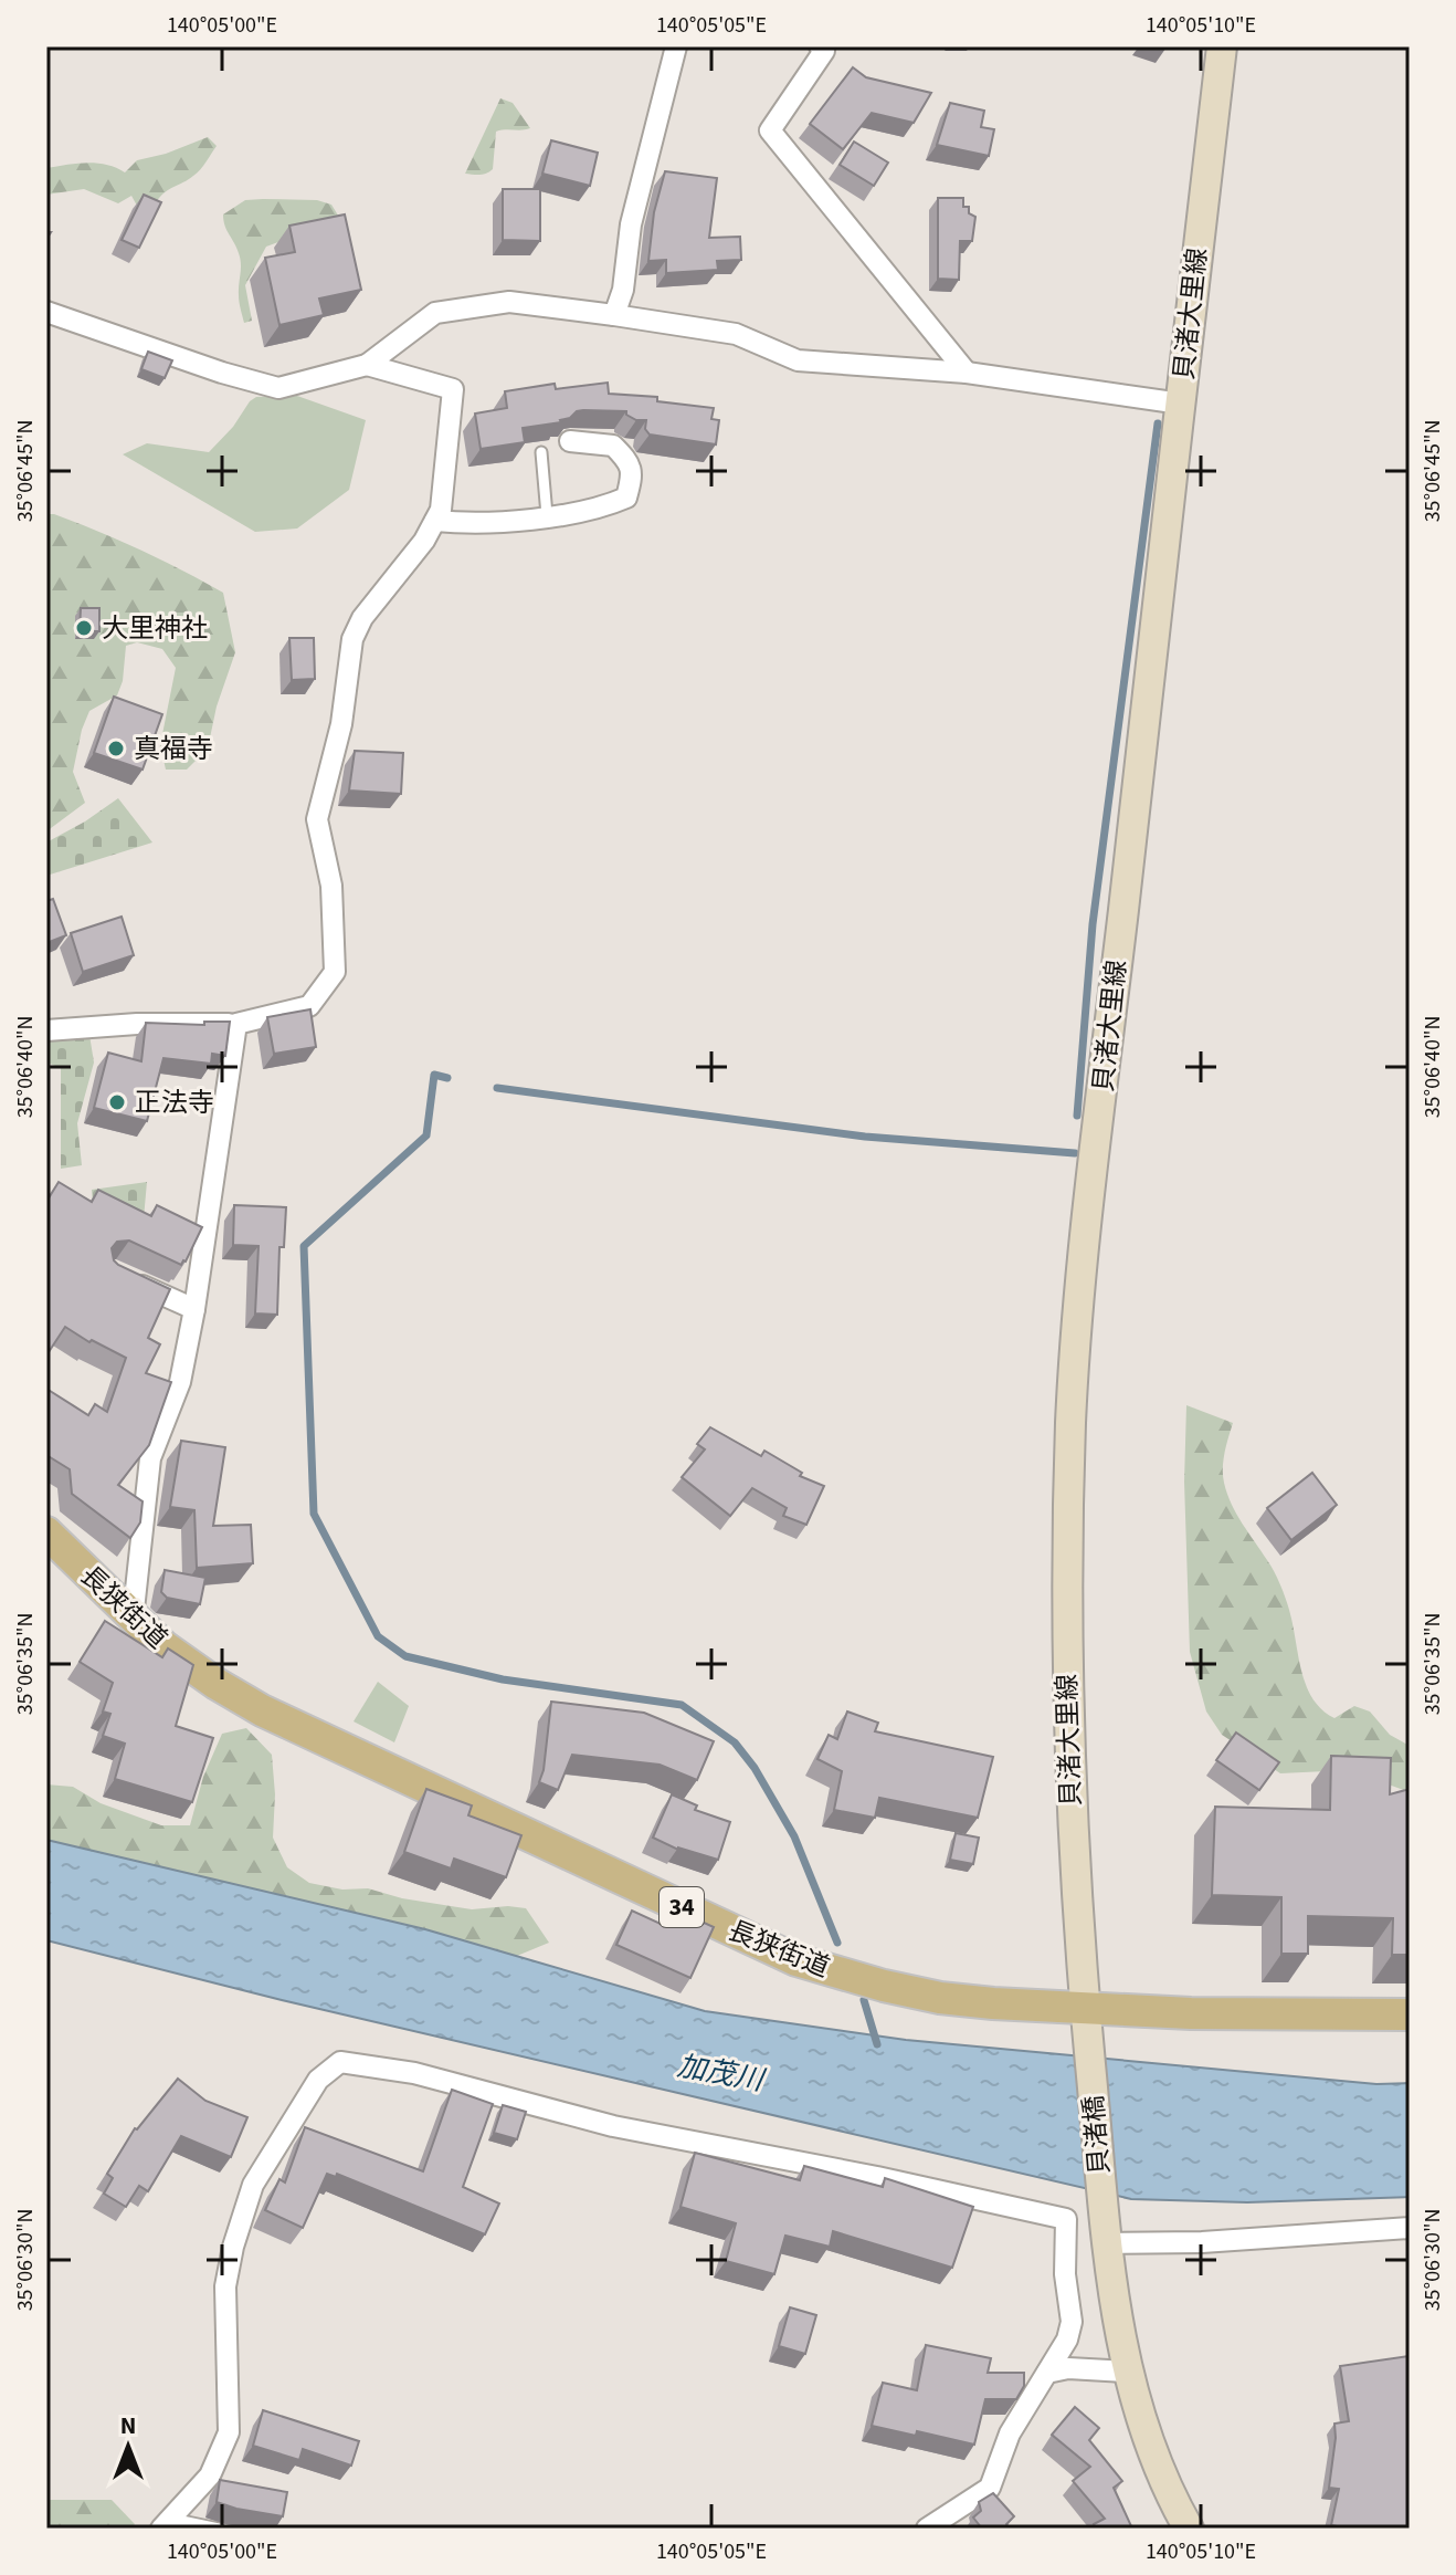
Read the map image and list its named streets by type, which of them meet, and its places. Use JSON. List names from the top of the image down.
{
  "streets": {
    "main road": ["長狭街道", "34"],
    "street": ["貝渚大里線", "貝渚橋"]
  },
  "crossings": [
    ["貝渚大里線", "長狭街道"],
    ["貝渚大里線", "貝渚橋"]
  ],
  "water": ["加茂川"],
  "places": ["大里神社", "真福寺", "正法寺"],
  "north": "top",
  "coordinates": [
    "140°05'00\"E",
    "140°05'05\"E",
    "140°05'10\"E",
    "35°06'45\"N",
    "35°06'40\"N",
    "35°06'35\"N",
    "35°06'30\"N"
  ]
}
